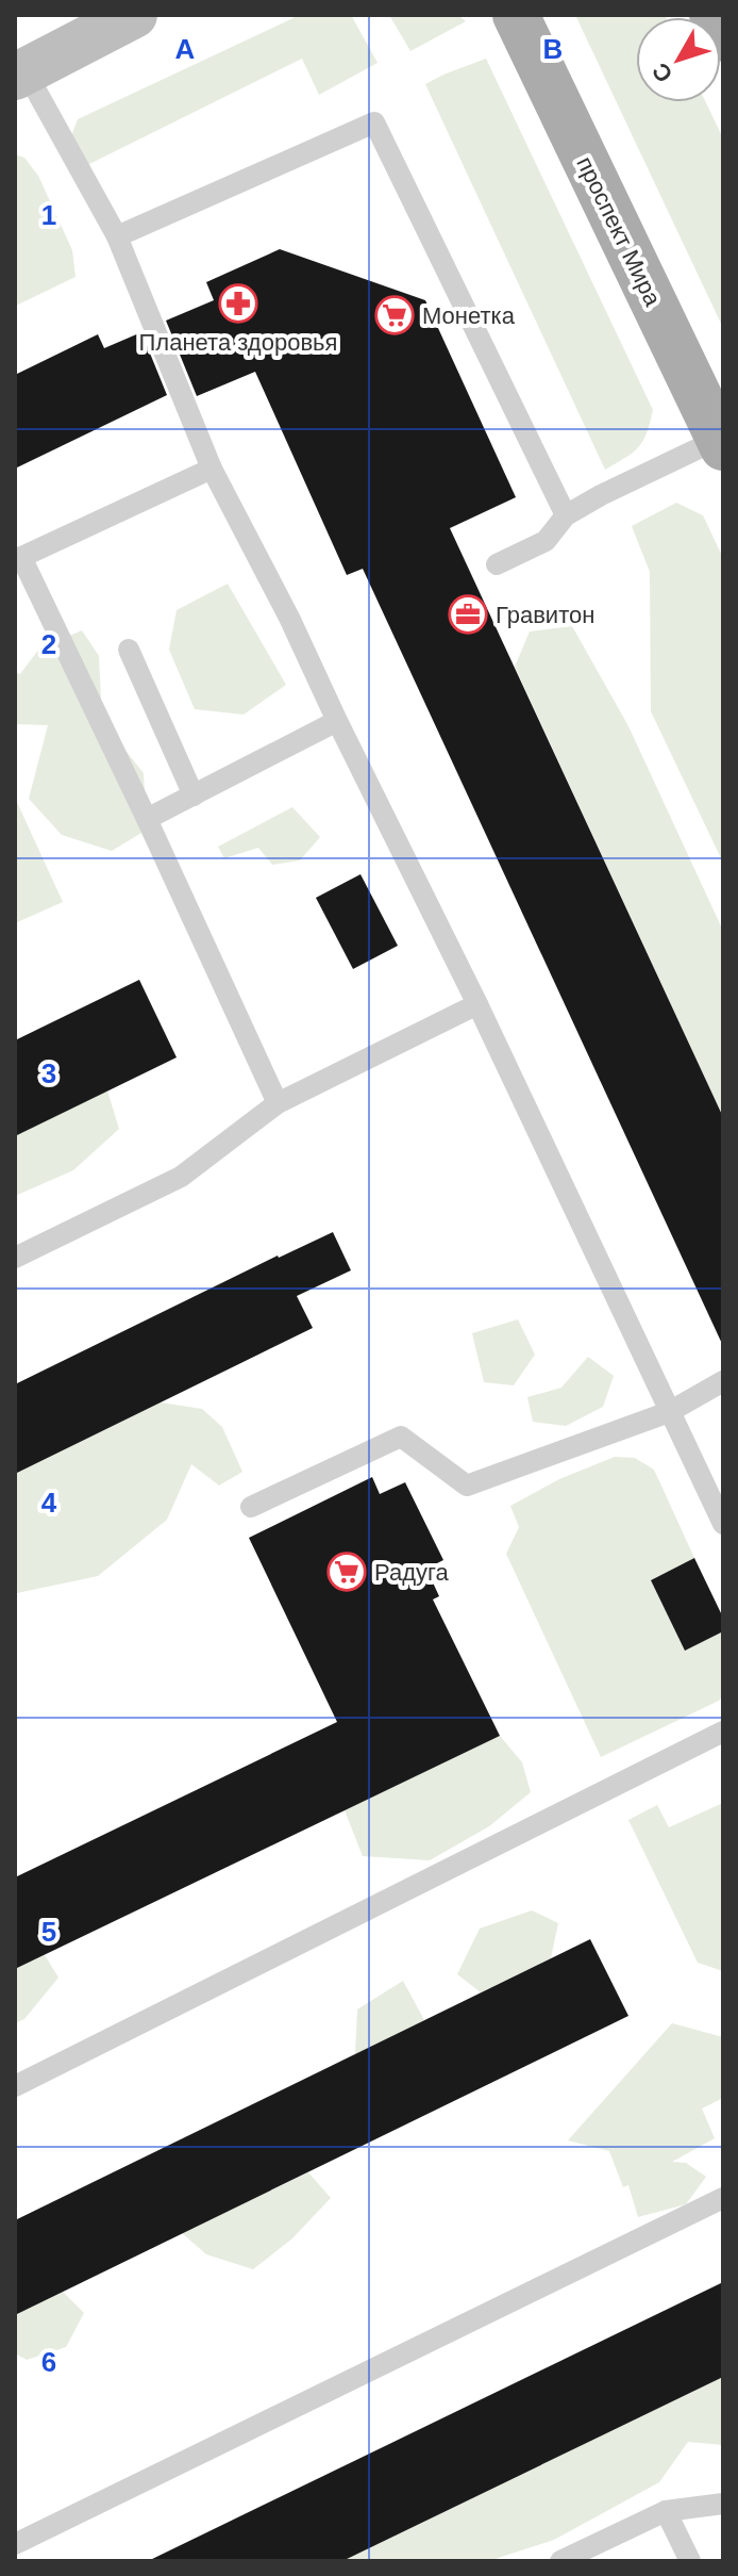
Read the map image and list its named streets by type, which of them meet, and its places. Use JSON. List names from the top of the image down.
{
  "streets": {
    "main road": ["проспект Мира"]
  },
  "places": {
    "pharmacy": ["Планета здоровья"],
    "supermarket": ["Монетка", "Радуга"],
    "office": ["Гравитон"]
  },
  "north": "bottom left",
  "grid": {
    "columns": ["A", "B"],
    "rows": [
      "1",
      "2",
      "3",
      "4",
      "5",
      "6"
    ]
  }
}
